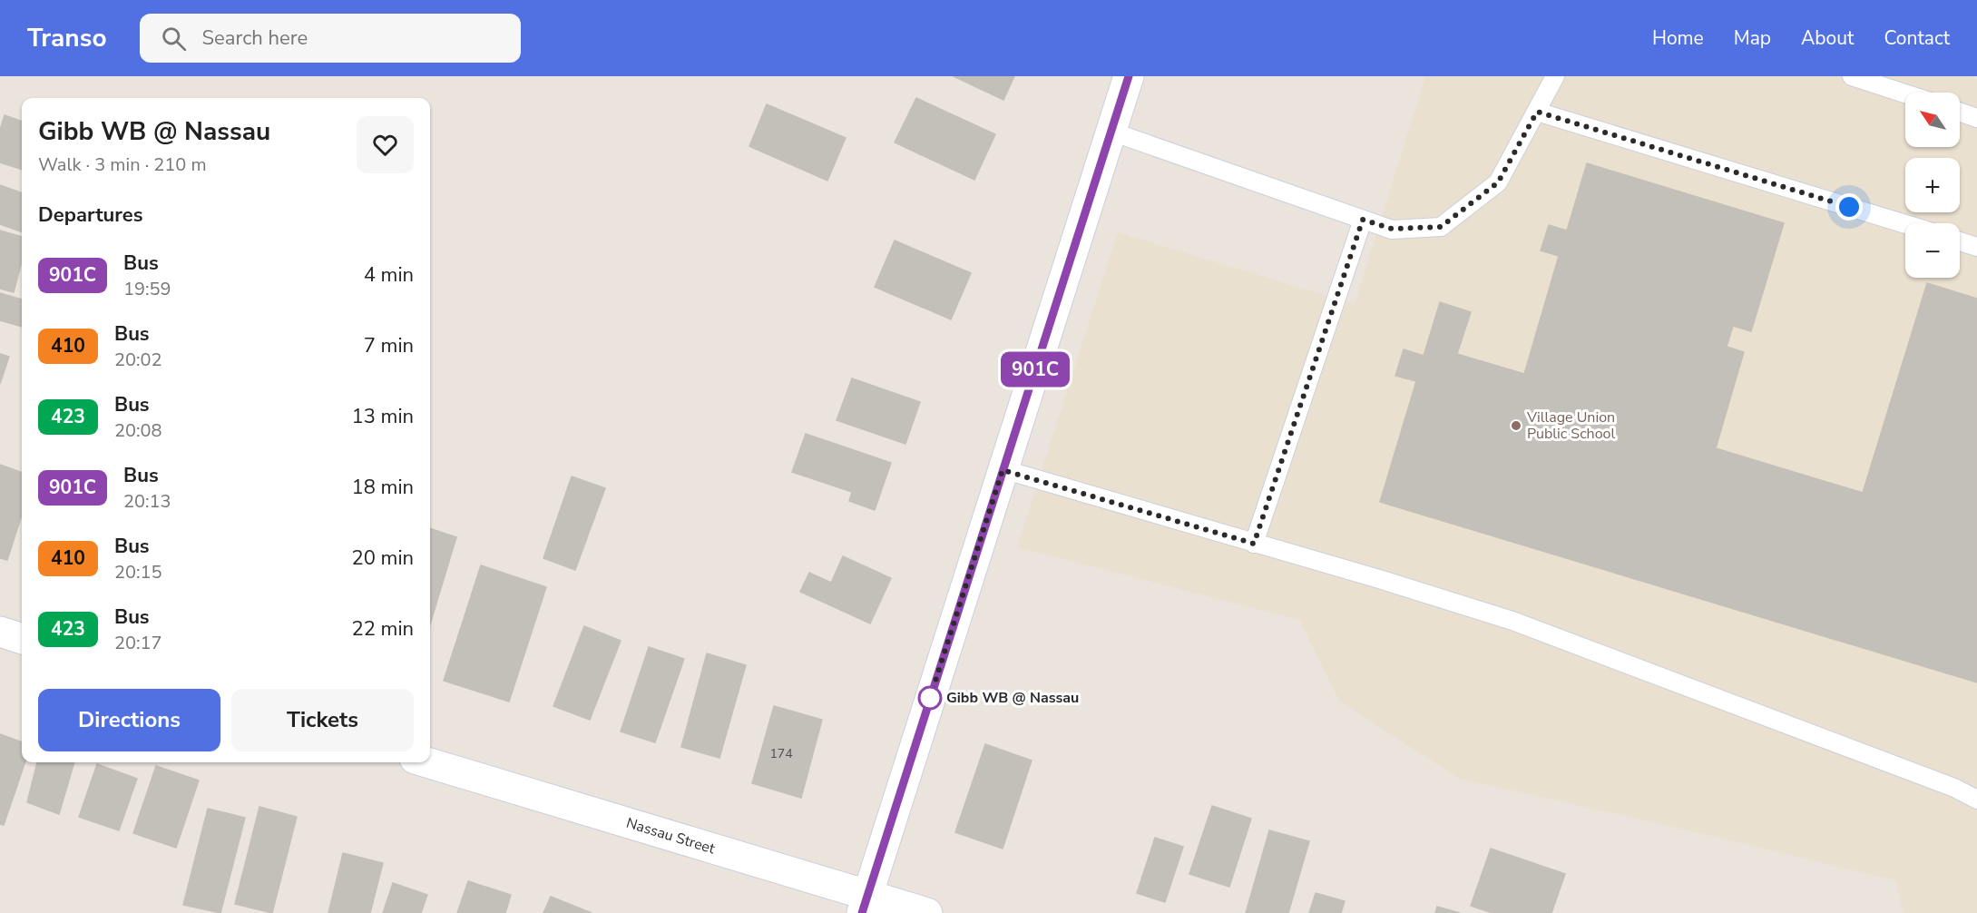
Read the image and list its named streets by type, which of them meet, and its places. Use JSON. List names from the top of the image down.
{
  "streets": {
    "main road": ["Nassau Street"]
  },
  "places": ["Village Union Public School", "Gibb WB @ Nassau"],
  "lines": ["bus line 901C"],
  "house_numbers": ["174"],
  "north": "top left",
  "page": {
    "header": "Transo",
    "search": "Search here",
    "nav": [
      "Home",
      "Map",
      "About",
      "Contact"
    ],
    "on_map": "901C",
    "map_buttons": ["+", "−"],
    "heading": [
      ["Gibb WB @ Nassau", "Walk · 3 min · 210 m"],
      "Departures"
    ],
    "list": [
      {
        "mark": "901C",
        "name": "Bus",
        "note": "19:59",
        "value": "4 min"
      },
      {
        "mark": "410",
        "name": "Bus",
        "note": "20:02",
        "value": "7 min"
      },
      {
        "mark": "423",
        "name": "Bus",
        "note": "20:08",
        "value": "13 min"
      },
      {
        "mark": "901C",
        "name": "Bus",
        "note": "20:13",
        "value": "18 min"
      },
      {
        "mark": "410",
        "name": "Bus",
        "note": "20:15",
        "value": "20 min"
      },
      {
        "mark": "423",
        "name": "Bus",
        "note": "20:17",
        "value": "22 min"
      }
    ],
    "buttons": ["Directions", "Tickets"]
  }
}
